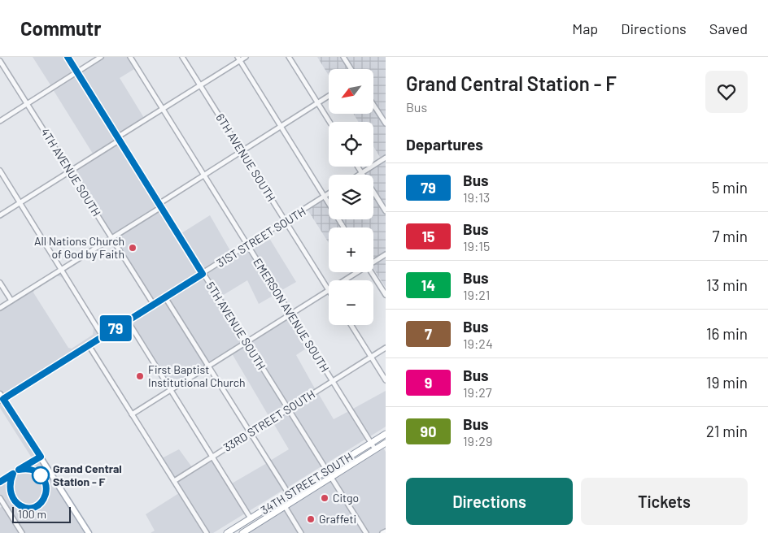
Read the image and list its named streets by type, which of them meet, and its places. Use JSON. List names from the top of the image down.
{
  "streets": {
    "highway": ["34TH STREET SOUTH"],
    "street": [
      "6TH AVENUE SOUTH",
      "4TH AVENUE SOUTH",
      "31ST STREET SOUTH",
      "EMERSON AVENUE SOUTH",
      "5TH AVENUE SOUTH",
      "33RD STREET SOUTH"
    ]
  },
  "crossings": [
    ["6TH AVENUE SOUTH", "31ST STREET SOUTH"],
    ["4TH AVENUE SOUTH", "31ST STREET SOUTH"],
    ["31ST STREET SOUTH", "EMERSON AVENUE SOUTH"],
    ["31ST STREET SOUTH", "5TH AVENUE SOUTH"],
    ["EMERSON AVENUE SOUTH", "33RD STREET SOUTH"],
    ["EMERSON AVENUE SOUTH", "34TH STREET SOUTH"],
    ["5TH AVENUE SOUTH", "33RD STREET SOUTH"],
    ["5TH AVENUE SOUTH", "34TH STREET SOUTH"]
  ],
  "places": [
    "All Nations Church of God by Faith",
    "First Baptist Institutional Church",
    "Grand Central Station - F",
    "Citgo",
    "Graffeti"
  ],
  "lines": ["bus line 79"],
  "scale_bar": "100 m",
  "north": "bottom left",
  "page": {
    "header": "Commutr",
    "nav": ["Map", "Directions", "Saved"],
    "on_map": "79",
    "heading": [
      ["Grand Central Station - F", "Bus"],
      "Departures"
    ],
    "map_buttons": ["+", "−"],
    "list": [
      {
        "mark": "79",
        "name": "Bus",
        "note": "19:13",
        "value": "5 min"
      },
      {
        "mark": "15",
        "name": "Bus",
        "note": "19:15",
        "value": "7 min"
      },
      {
        "mark": "14",
        "name": "Bus",
        "note": "19:21",
        "value": "13 min"
      },
      {
        "mark": "7",
        "name": "Bus",
        "note": "19:24",
        "value": "16 min"
      },
      {
        "mark": "9",
        "name": "Bus",
        "note": "19:27",
        "value": "19 min"
      },
      {
        "mark": "90",
        "name": "Bus",
        "note": "19:29",
        "value": "21 min"
      }
    ],
    "buttons": ["Directions", "Tickets"],
    "scale": "100 m"
  }
}
